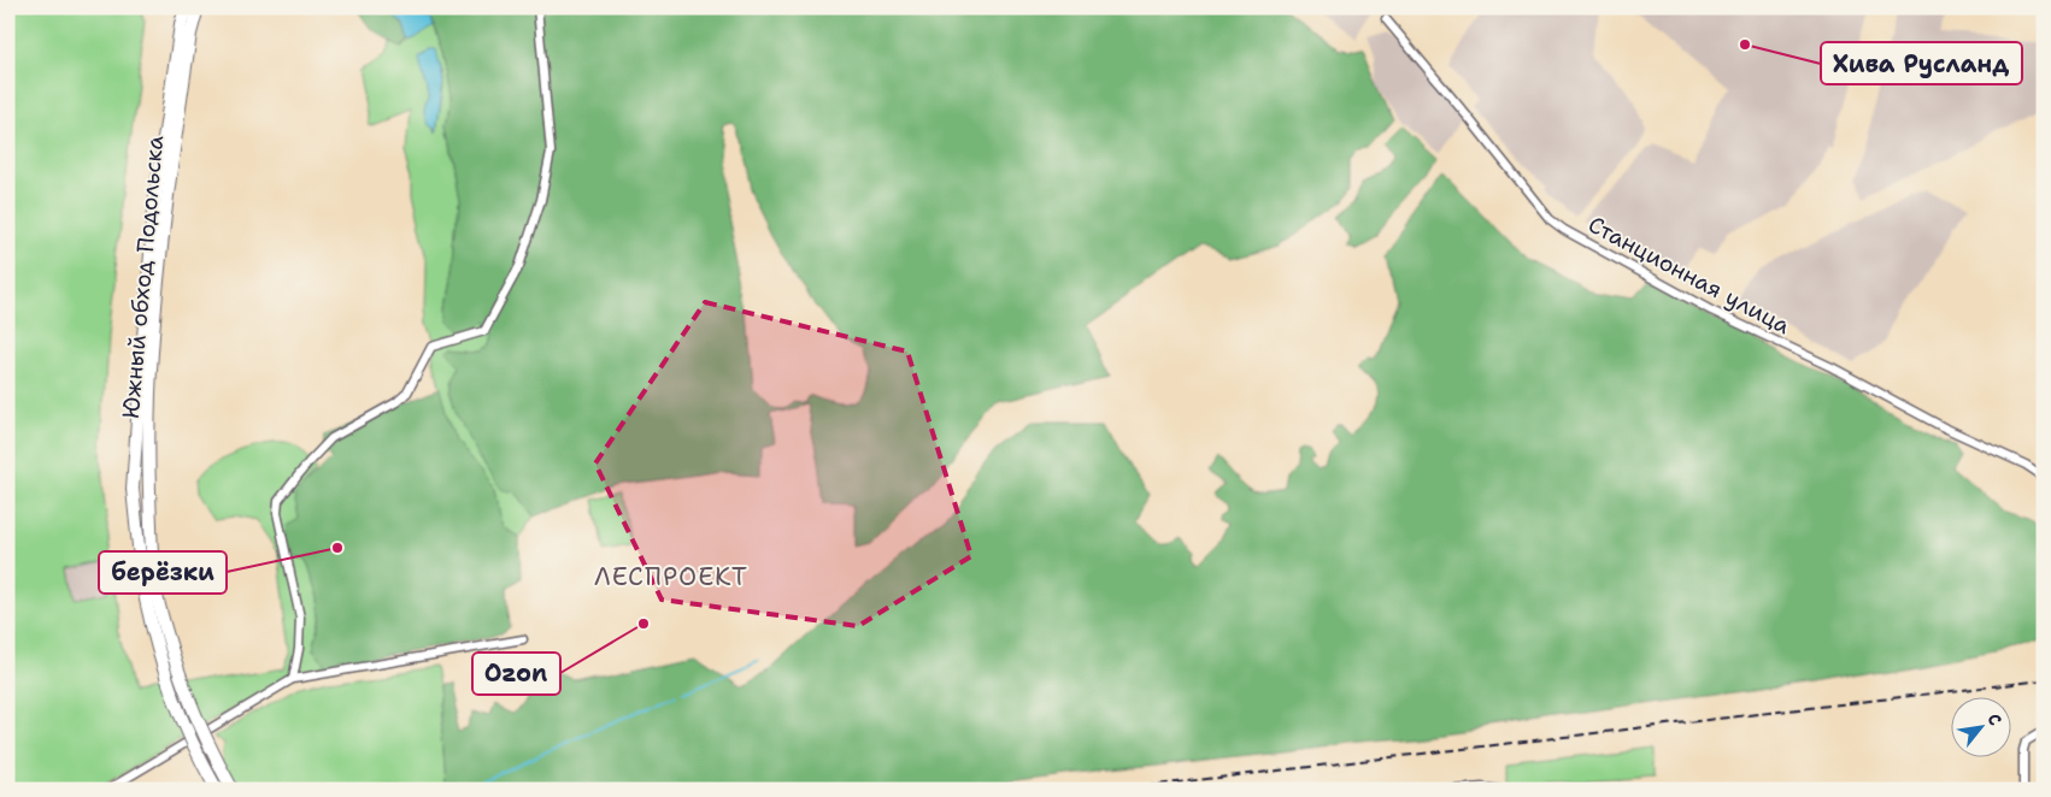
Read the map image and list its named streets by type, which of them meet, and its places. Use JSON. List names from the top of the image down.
{
  "streets": {
    "main road": ["Южный обход Подольска"],
    "street": ["Станционная улица"]
  },
  "districts": ["ЛЕСПРОЕКТ"],
  "places": ["Хива Русланд", "берёзки", "Ozon"],
  "north": "top right"
}
